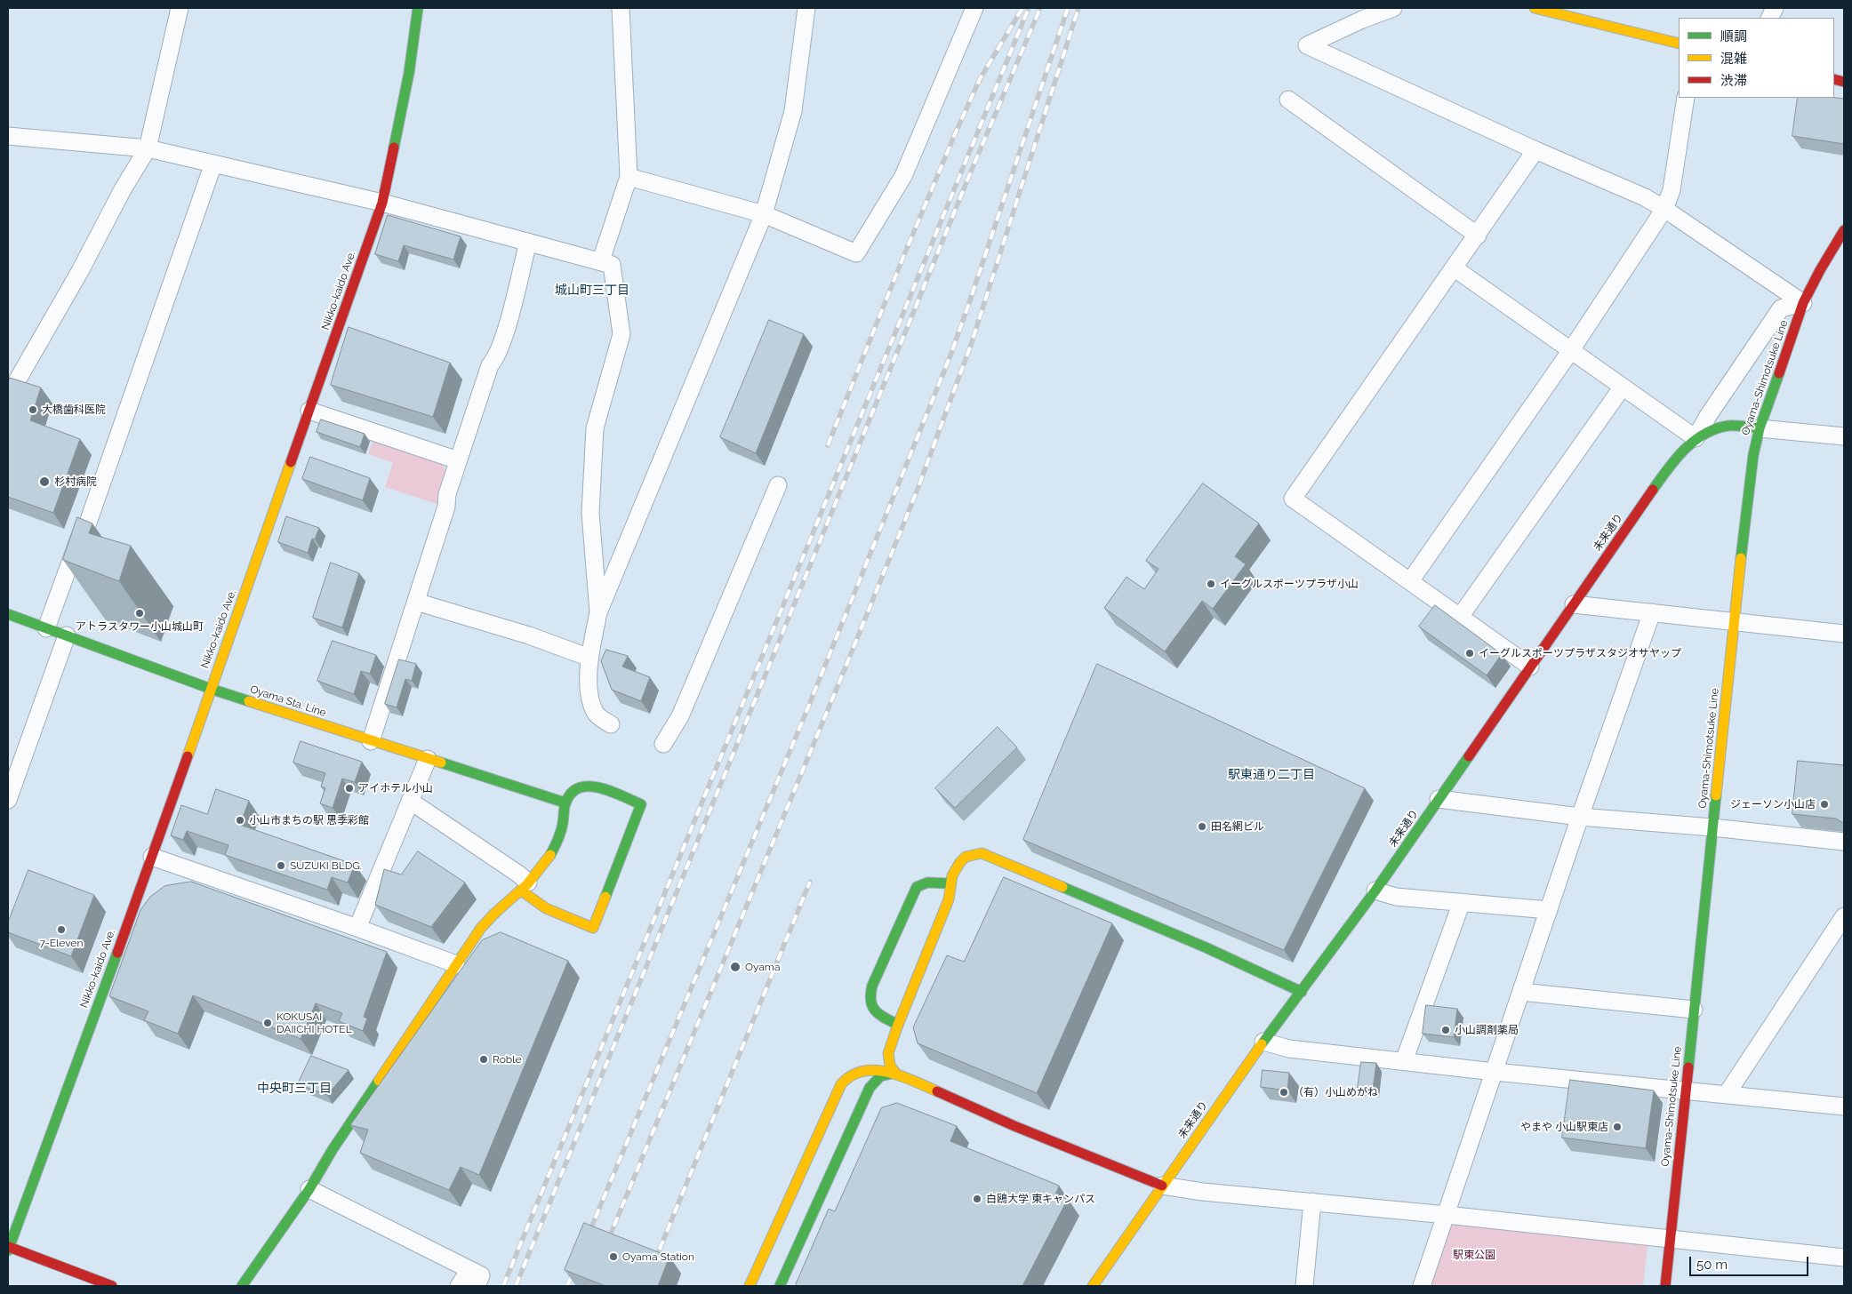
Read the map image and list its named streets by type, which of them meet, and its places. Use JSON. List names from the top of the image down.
{
  "streets": {
    "street": [
      "Nikko-kaido Ave.",
      "Oyama-Shimotsuke Line",
      "未来通り",
      "Oyama Sta. Line"
    ]
  },
  "crossings": [
    ["Nikko-kaido Ave.", "Oyama Sta. Line"],
    ["Oyama-Shimotsuke Line", "未来通り"]
  ],
  "districts": ["城山町三丁目", "駅東通り二丁目", "中央町三丁目"],
  "parks": ["駅東公園"],
  "places": [
    "大橋歯科医院",
    "杉村病院",
    "イーグルスポーツプラザ小山",
    "アトラスタワー小山城山町",
    "イーグルスポーツプラザスタジオサヤップ",
    "アイホテル小山",
    "ジェーソン小山店",
    "小山市まちの駅 思季彩館",
    "田名網ビル",
    "SUZUKI BLDG.",
    "7-Eleven",
    "Oyama",
    "KOKUSAI DAIICHI HOTEL",
    "小山調剤薬局",
    "Roble",
    "（有）小山めがね",
    "やまや 小山駅東店",
    "白鴎大学 東キャンパス",
    "Oyama Station"
  ],
  "legend": ["順調", "混雑", "渋滞"],
  "scale_bar": "50 m"
}
